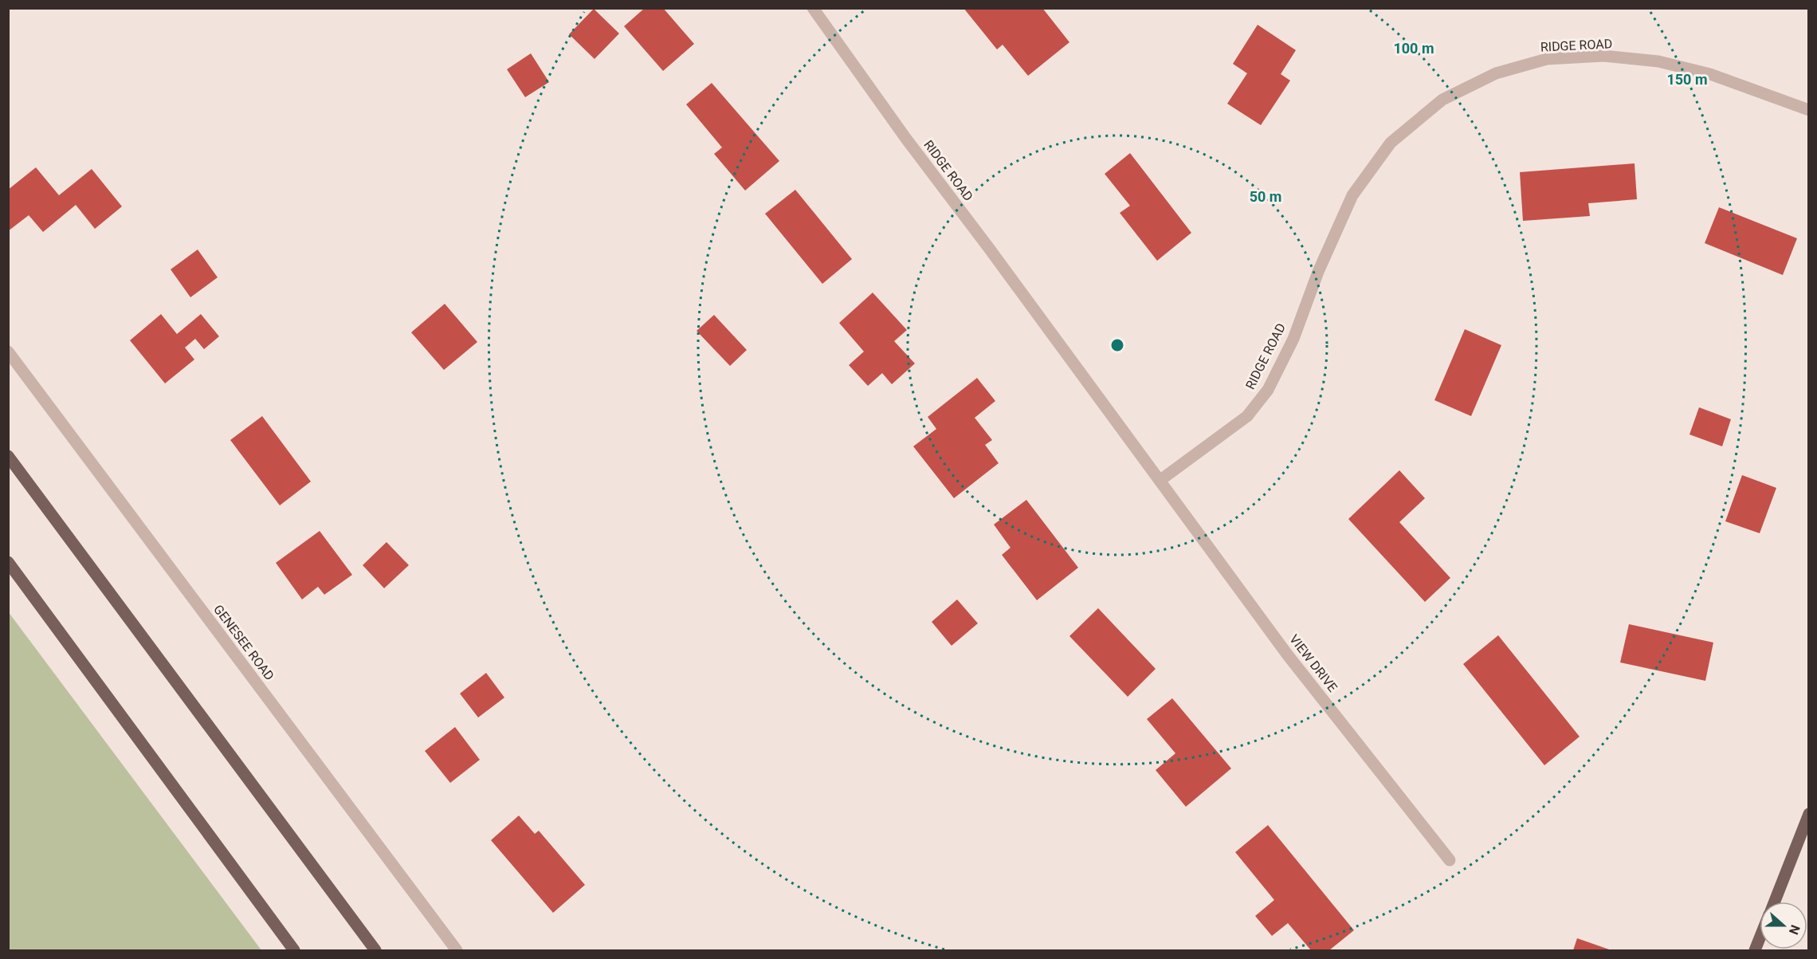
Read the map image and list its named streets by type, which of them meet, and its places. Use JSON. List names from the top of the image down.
{
  "streets": {
    "street": ["RIDGE ROAD", "GENESEE ROAD", "VIEW DRIVE"]
  },
  "crossings": [
    ["RIDGE ROAD", "VIEW DRIVE"]
  ],
  "north": "right",
  "rings": ["100 m", "150 m", "50 m"]
}
